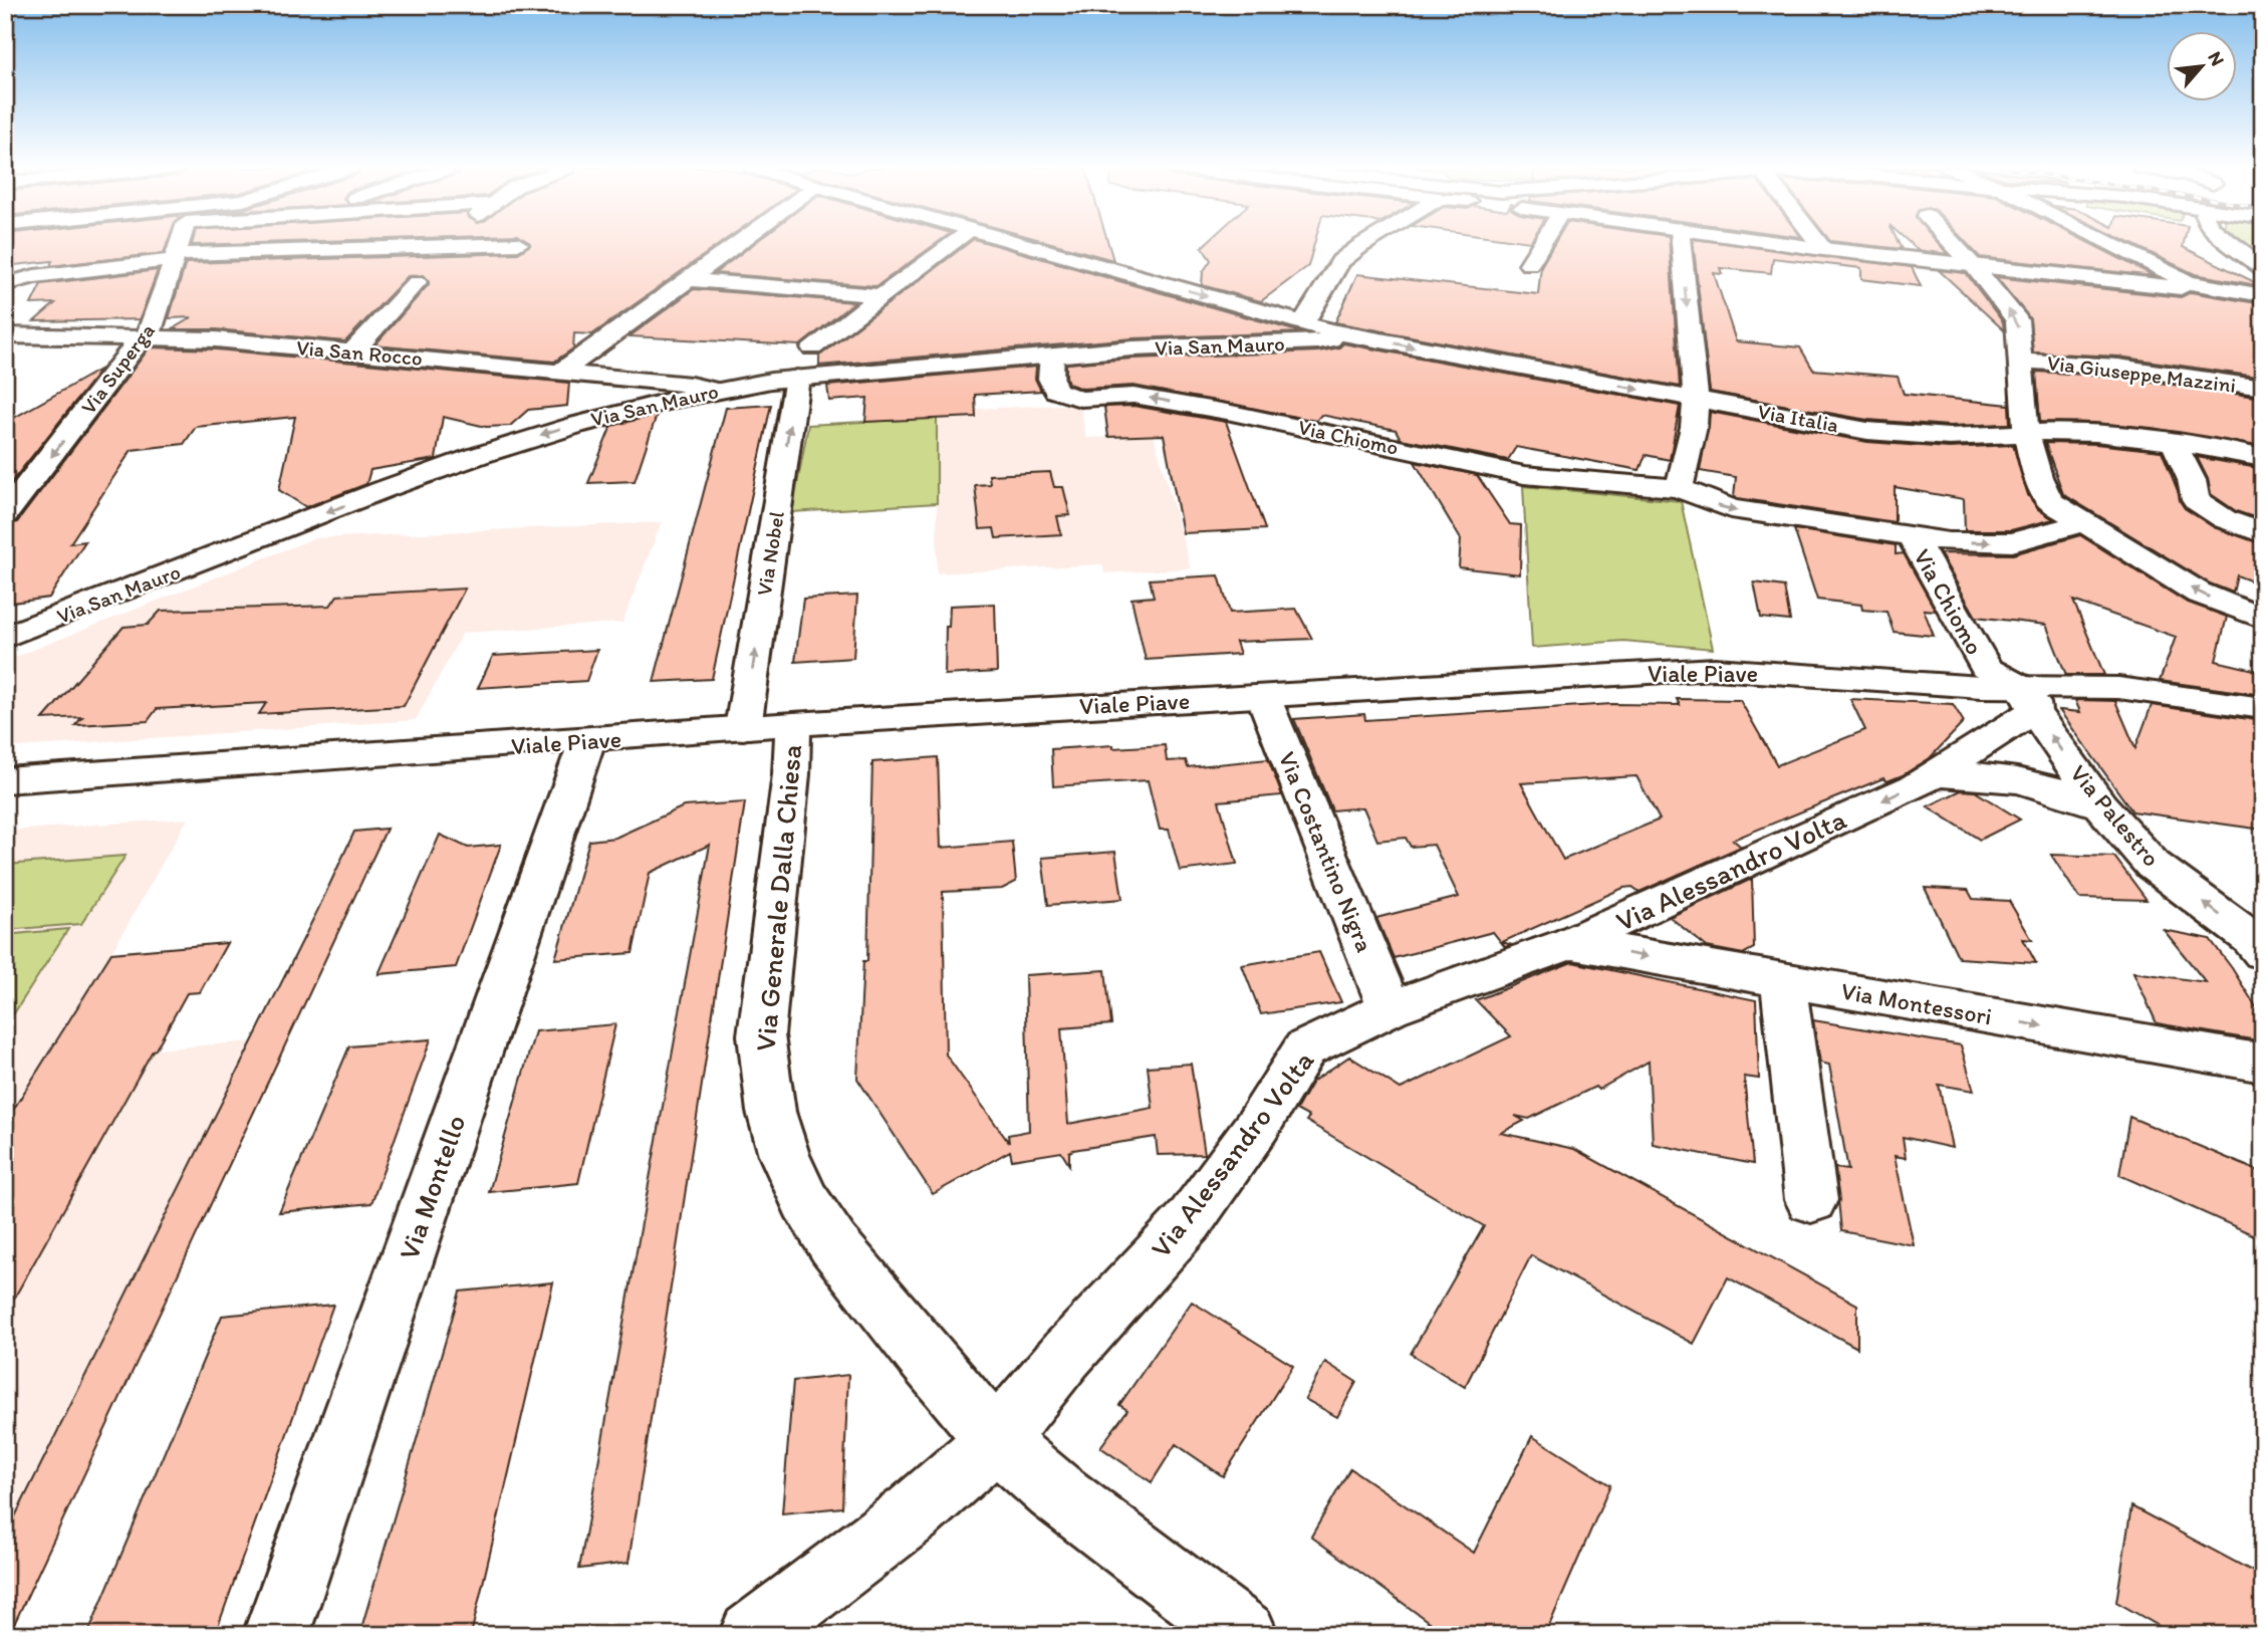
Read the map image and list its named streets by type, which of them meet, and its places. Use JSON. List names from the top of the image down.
{
  "streets": {
    "street": [
      "Via San Mauro",
      "Via San Rocco",
      "Via Superga",
      "Via Giuseppe Mazzini",
      "Via Italia",
      "Via Chiomo",
      "Via Nobel",
      "Viale Piave",
      "Via Palestro",
      "Via Costantino Nigra",
      "Via Alessandro Volta",
      "Via Generale Dalla Chiesa",
      "Via Montessori",
      "Via Montello"
    ]
  },
  "crossings": [
    ["Via San Mauro", "Via San Rocco"],
    ["Via San Mauro", "Via Italia"],
    ["Via San Mauro", "Via Chiomo"],
    ["Via San Mauro", "Via Nobel"],
    ["Via San Rocco", "Via Superga"],
    ["Via Chiomo", "Viale Piave"],
    ["Via Chiomo", "Via Palestro"],
    ["Via Chiomo", "Via Alessandro Volta"],
    ["Via Nobel", "Viale Piave"],
    ["Viale Piave", "Via Palestro"],
    ["Viale Piave", "Via Costantino Nigra"],
    ["Viale Piave", "Via Alessandro Volta"],
    ["Viale Piave", "Via Generale Dalla Chiesa"],
    ["Viale Piave", "Via Montello"],
    ["Via Palestro", "Via Alessandro Volta"],
    ["Via Costantino Nigra", "Via Alessandro Volta"],
    ["Via Alessandro Volta", "Via Generale Dalla Chiesa"],
    ["Via Alessandro Volta", "Via Montessori"]
  ],
  "one_way": [
    "Via Superga",
    "Via Italia",
    "Via Nobel",
    "Via Palestro",
    "Via Montessori"
  ],
  "north": "top right"
}
